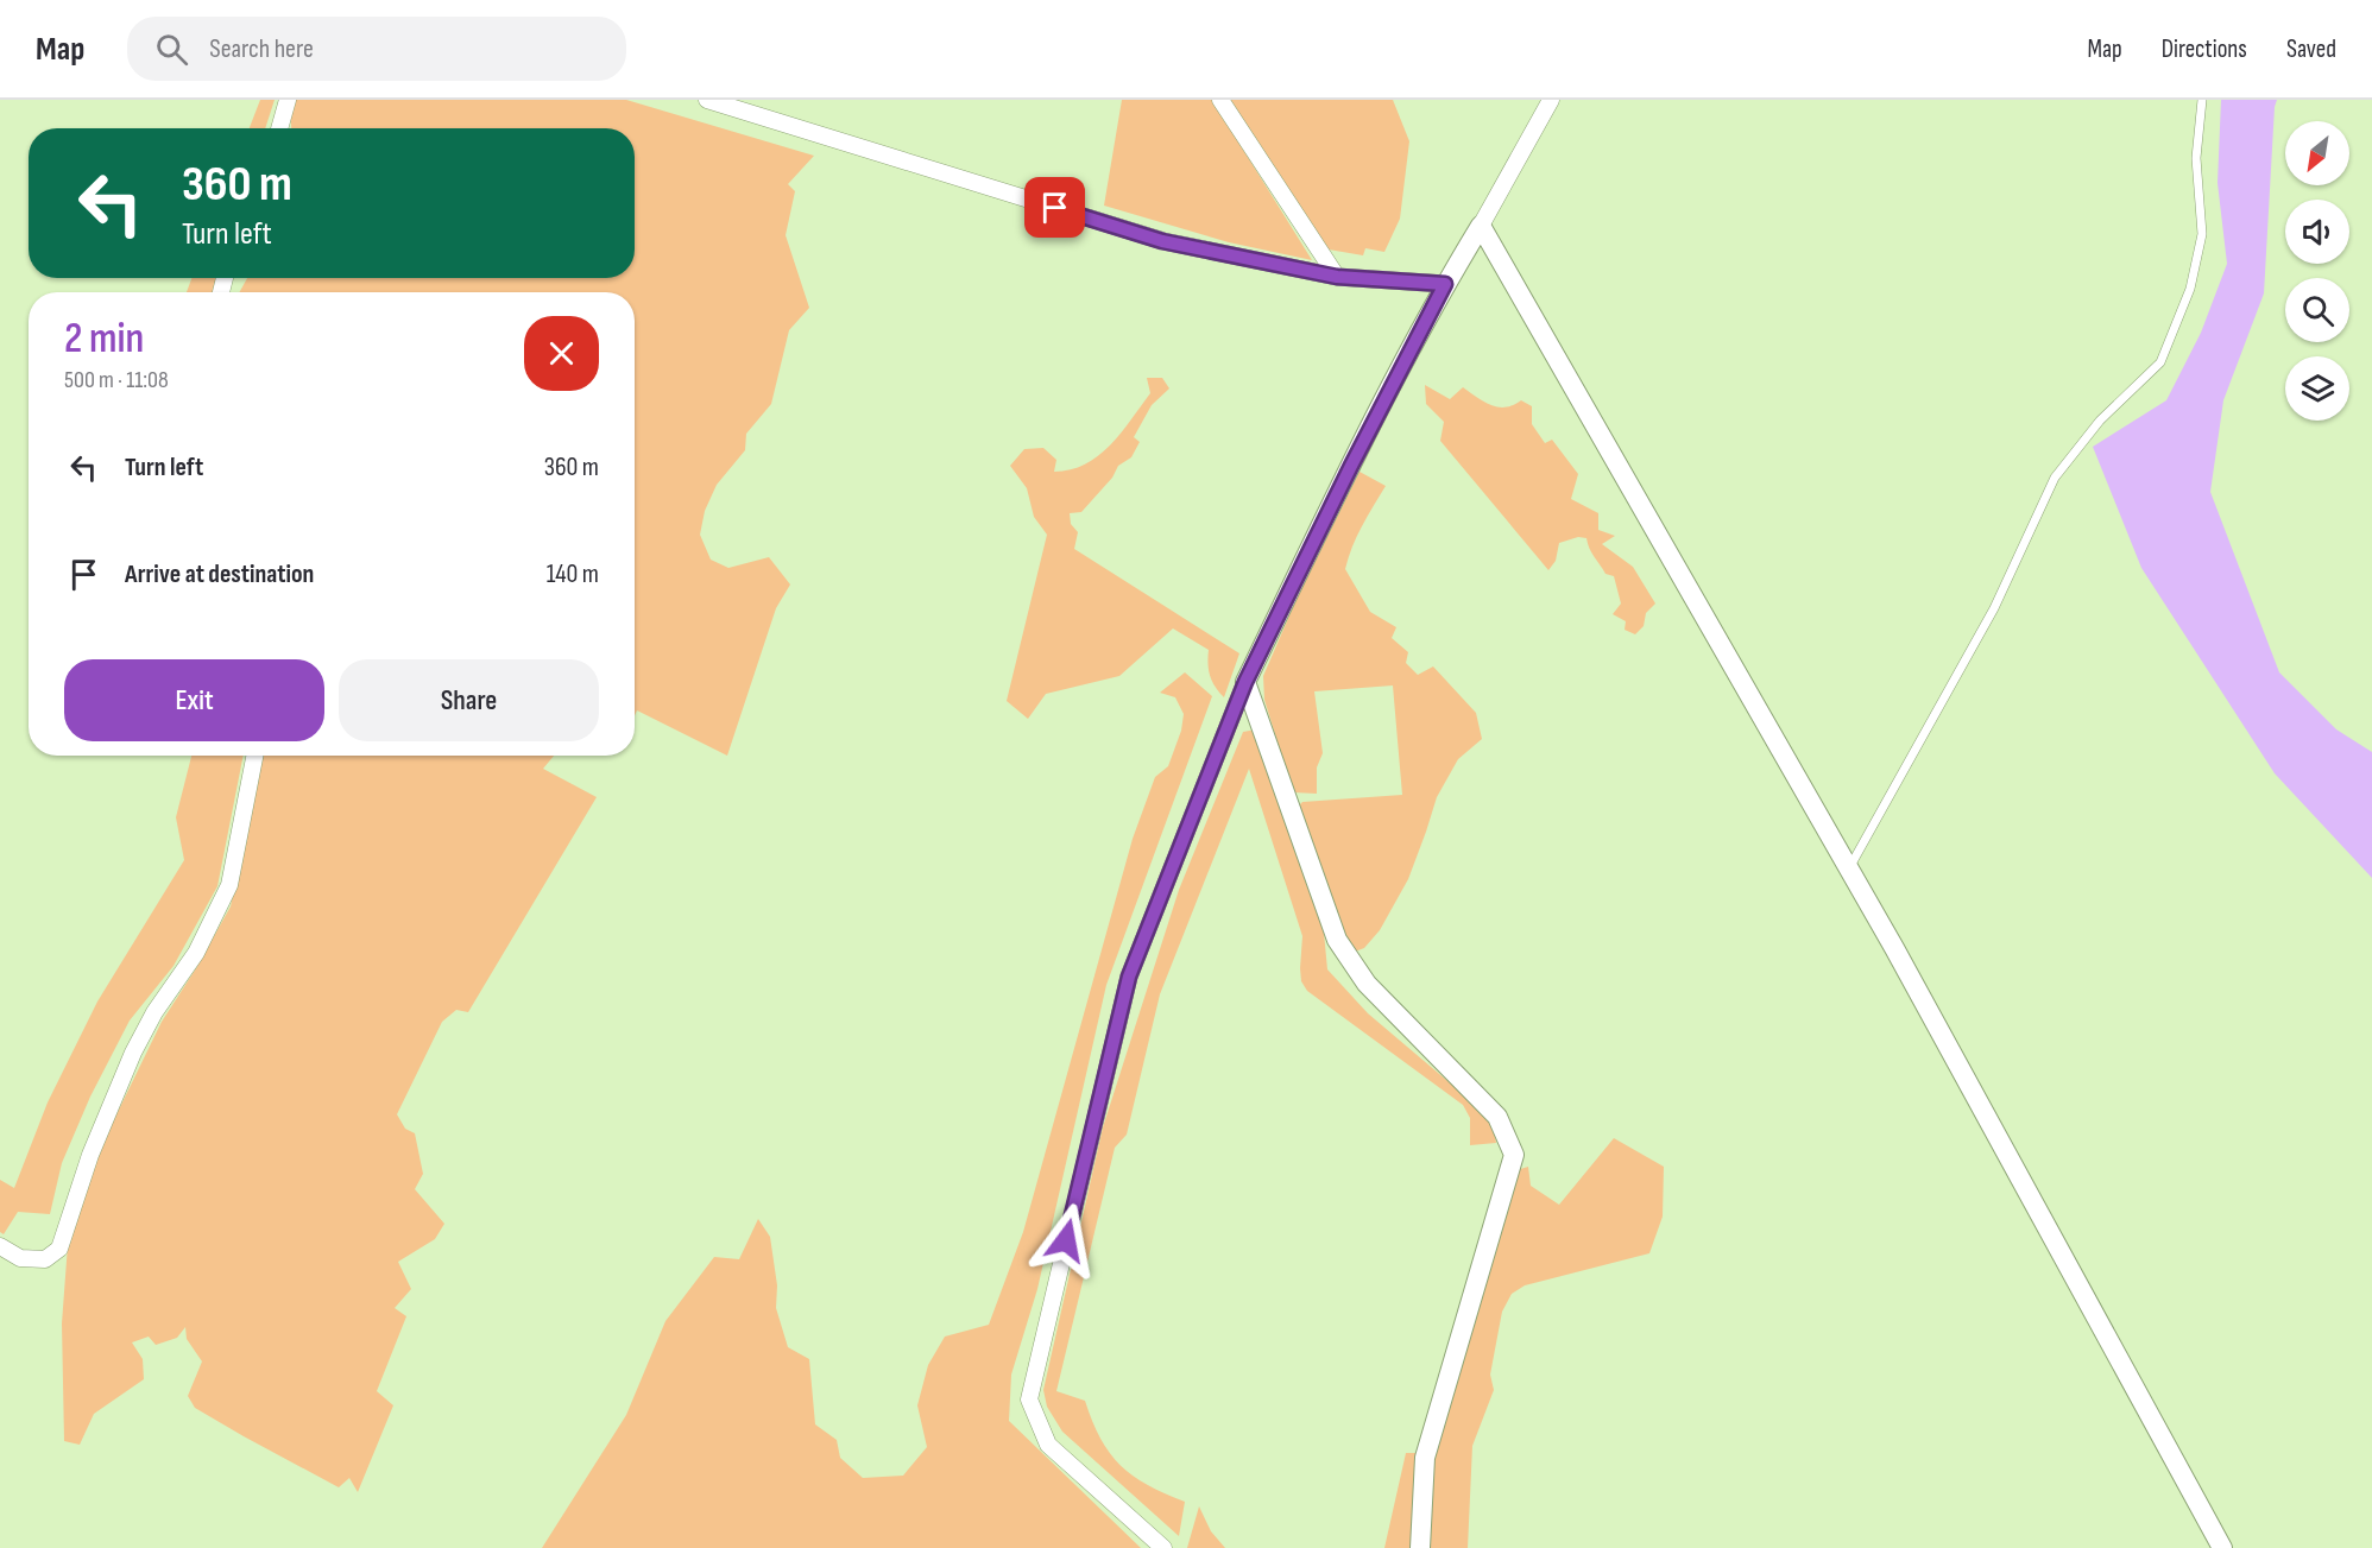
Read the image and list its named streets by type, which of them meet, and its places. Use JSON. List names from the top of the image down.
{
  "north": "bottom left",
  "page": {
    "header": "Map",
    "search": "Search here",
    "nav": ["Map", "Directions", "Saved"],
    "turn": ["360 m", "Turn left"],
    "heading": ["2 min", "500 m · 11:08"],
    "list": [
      {
        "name": "Turn left",
        "value": "360 m"
      },
      {
        "name": "Arrive at destination",
        "value": "140 m"
      }
    ],
    "buttons": ["Exit", "Share"]
  }
}
